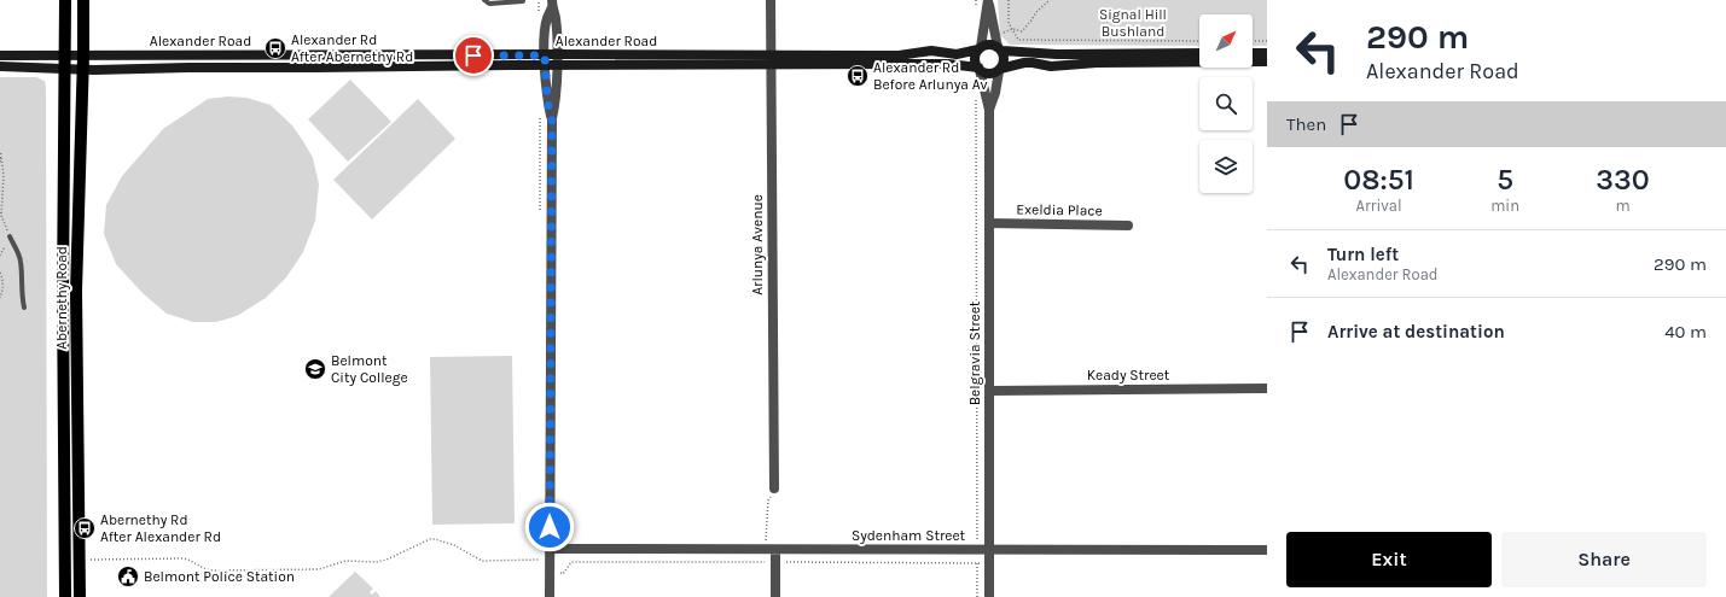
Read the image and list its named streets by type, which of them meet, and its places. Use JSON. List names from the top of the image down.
{
  "streets": {
    "main road": ["Alexander Road", "Abernethy Road"],
    "street": [
      "Exeldia Place",
      "Arlunya Avenue",
      "Belgravia Street",
      "Keady Street",
      "Sydenham Street"
    ]
  },
  "crossings": [
    ["Alexander Road", "Arlunya Avenue"],
    ["Alexander Road", "Abernethy Road"],
    ["Alexander Road", "Belgravia Street"],
    ["Exeldia Place", "Belgravia Street"],
    ["Belgravia Street", "Keady Street"],
    ["Belgravia Street", "Sydenham Street"]
  ],
  "parks": ["Signal Hill Bushland"],
  "places": {
    "bus stop": ["Alexander Rd After Abernethy Rd", "Alexander Rd Before Arlunya Av", "Abernethy Rd After Alexander Rd"],
    "school or university": ["Belmont City College"],
    "public building": ["Belmont Police Station"]
  },
  "north": "top right",
  "page": {
    "turn": ["290 m", "Alexander Road"],
    "then": "Then",
    "eta": [
      "08:51",
      "Arrival",
      "5",
      "min",
      "330",
      "m"
    ],
    "list": [
      {
        "name": "Turn left",
        "note": "Alexander Road",
        "value": "290 m"
      },
      {
        "name": "Arrive at destination",
        "value": "40 m"
      }
    ],
    "buttons": ["Exit", "Share"]
  }
}
